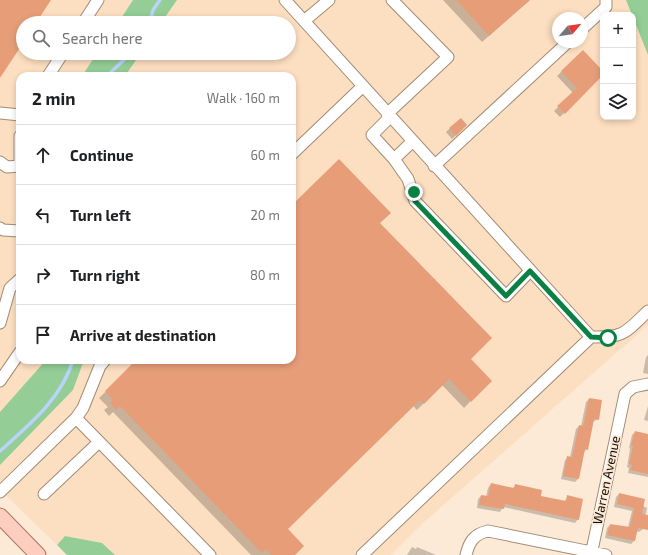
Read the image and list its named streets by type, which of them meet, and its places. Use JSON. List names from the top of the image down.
{
  "streets": {
    "street": ["Warren Avenue"]
  },
  "north": "top right",
  "page": {
    "map_buttons": ["+", "−"],
    "search": "Search here",
    "heading": ["2 min", "Walk · 160 m"],
    "list": [
      ["Continue", "60 m"],
      ["Turn left", "20 m"],
      ["Turn right", "80 m"],
      "Arrive at destination"
    ]
  }
}
